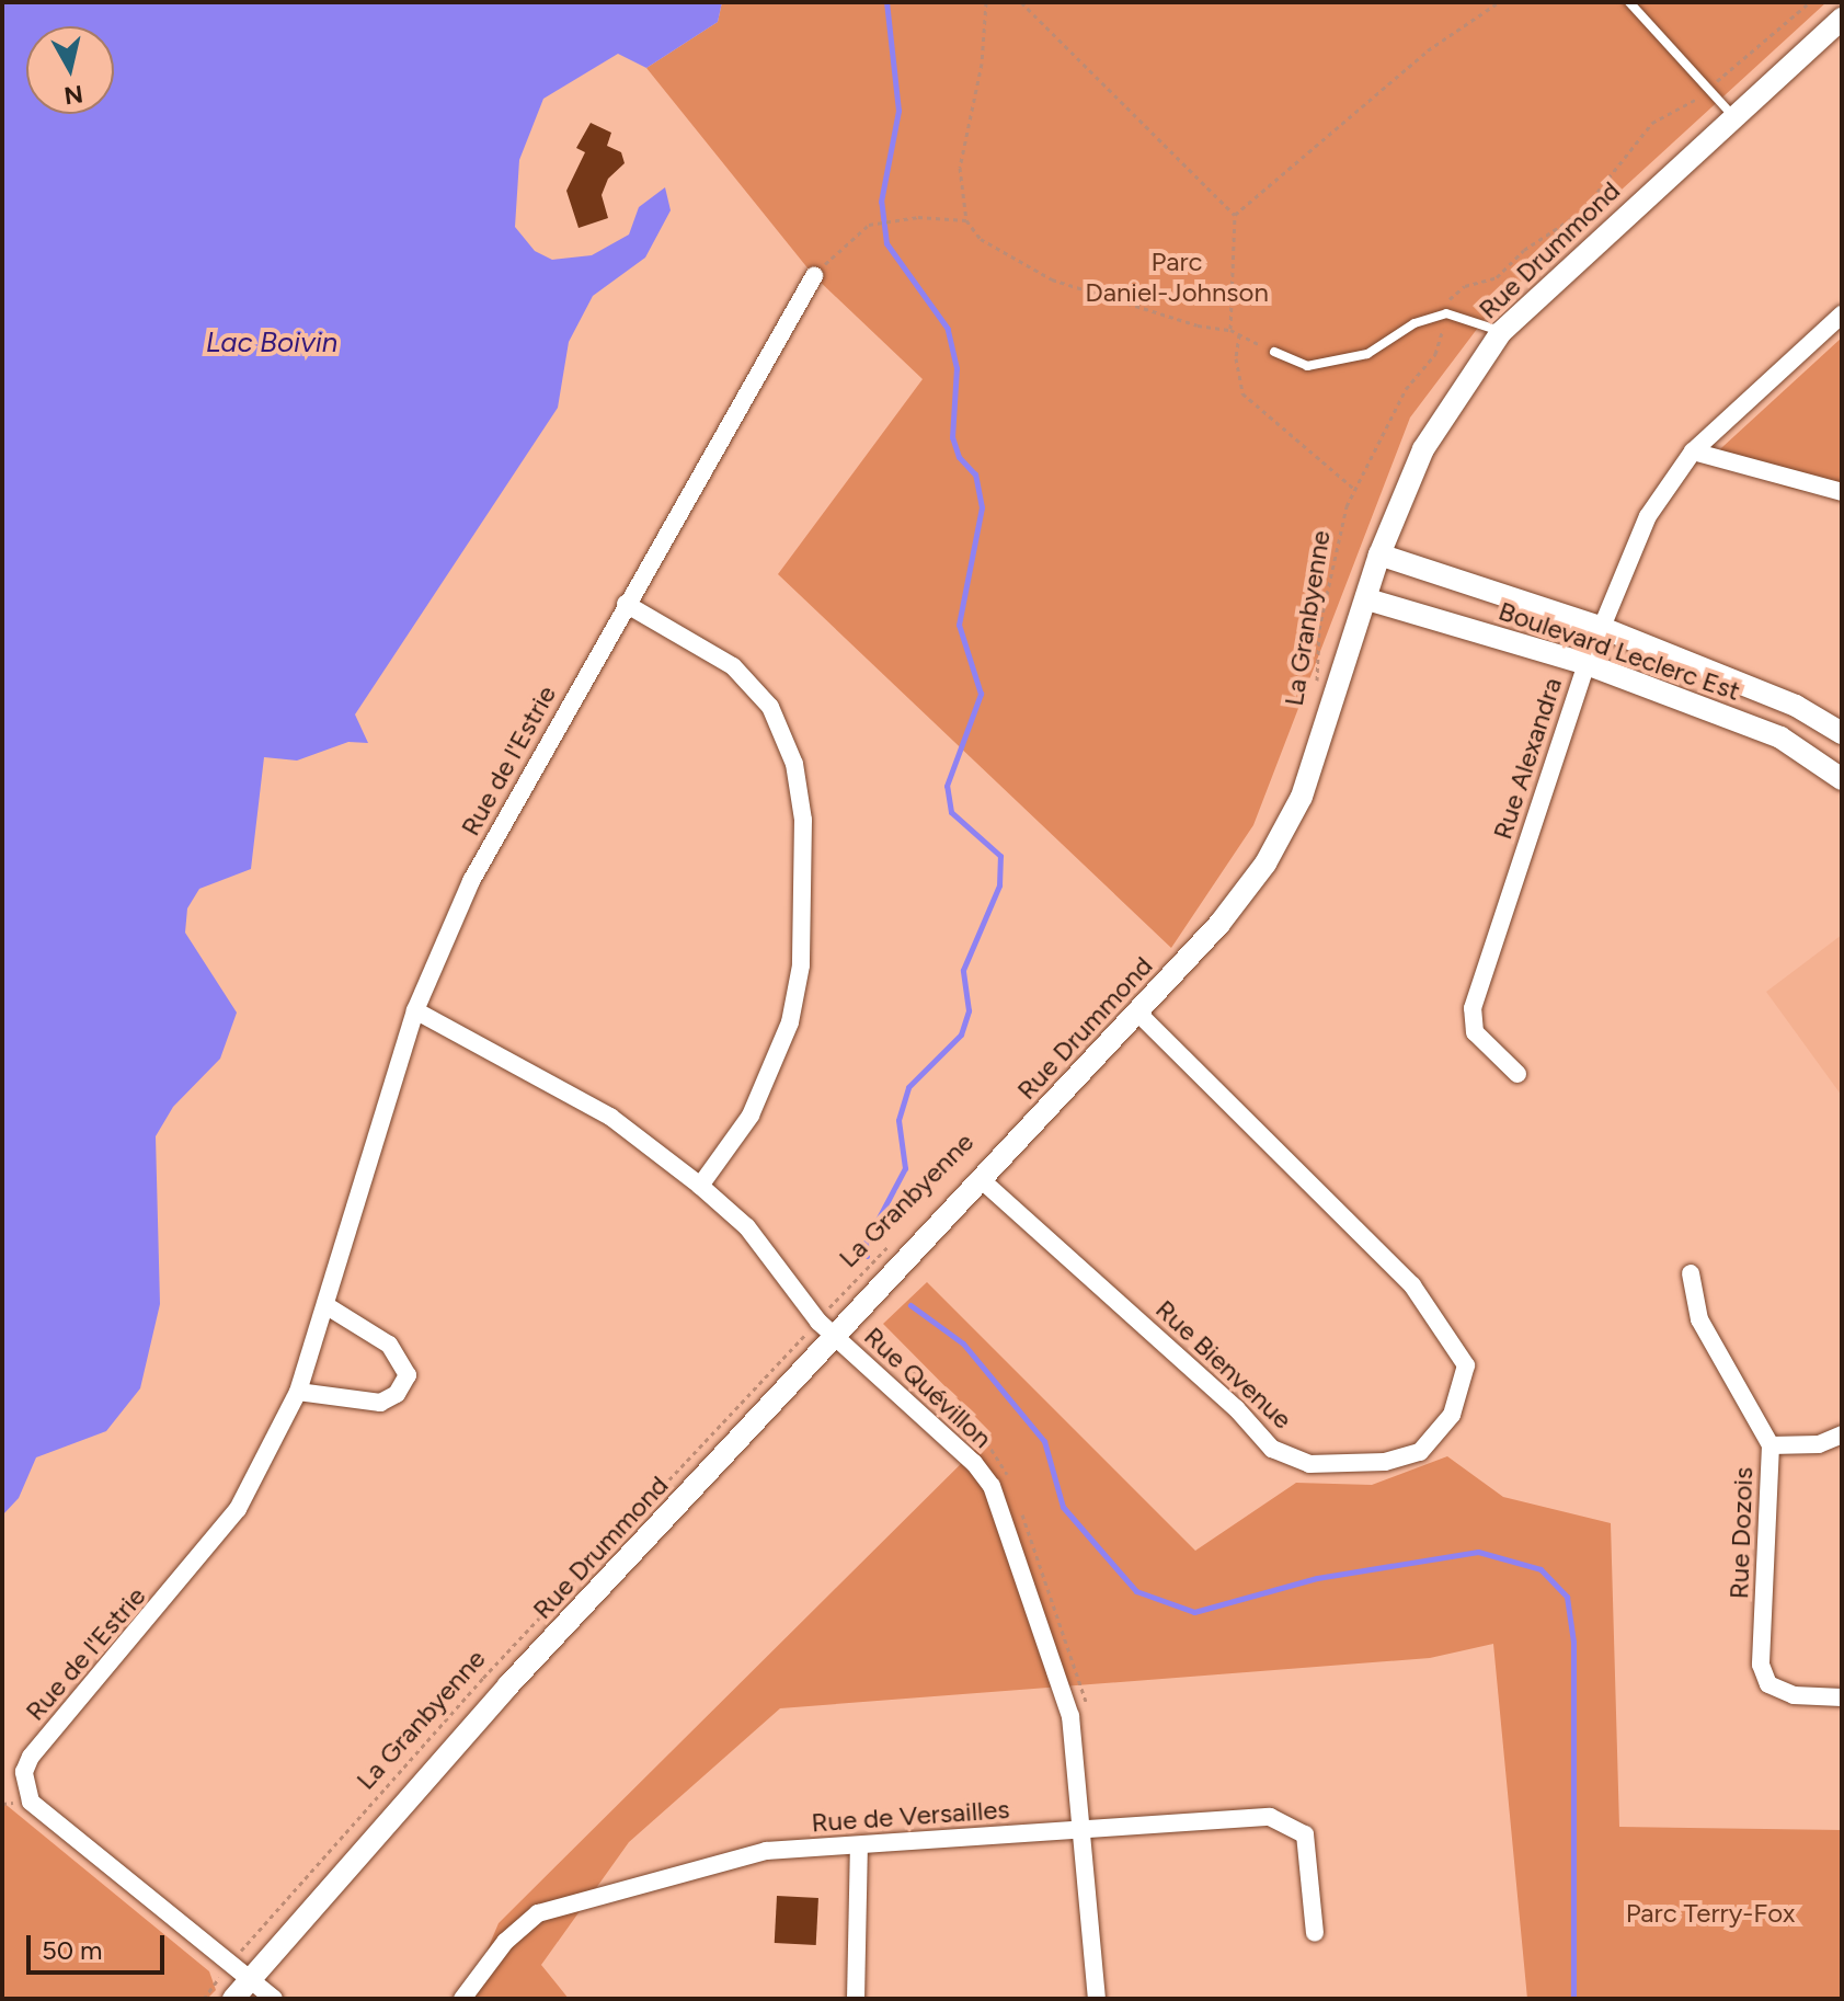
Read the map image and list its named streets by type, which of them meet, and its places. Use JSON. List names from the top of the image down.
{
  "streets": {
    "street": [
      "Rue Drummond",
      "Boulevard Leclerc Est",
      "Rue Alexandra",
      "Rue de l'Estrie",
      "Rue Bienvenue",
      "Rue Quévillon",
      "Rue Dozois",
      "Rue de Versailles"
    ],
    "path": ["La Granbyenne"]
  },
  "crossings": [
    ["Rue Drummond", "Boulevard Leclerc Est"],
    ["Rue Drummond", "Rue de l'Estrie"],
    ["Rue Drummond", "Rue Bienvenue"],
    ["Rue Drummond", "Rue Quévillon"],
    ["La Granbyenne", "Rue de l'Estrie"],
    ["La Granbyenne", "Rue Quévillon"],
    ["Boulevard Leclerc Est", "Rue Alexandra"],
    ["Rue de l'Estrie", "Rue Quévillon"],
    ["Rue Quévillon", "Rue de Versailles"]
  ],
  "water": ["Lac Boivin"],
  "parks": ["Parc Daniel-Johnson", "Parc Terry-Fox"],
  "scale_bar": "50 m",
  "north": "bottom"
}
